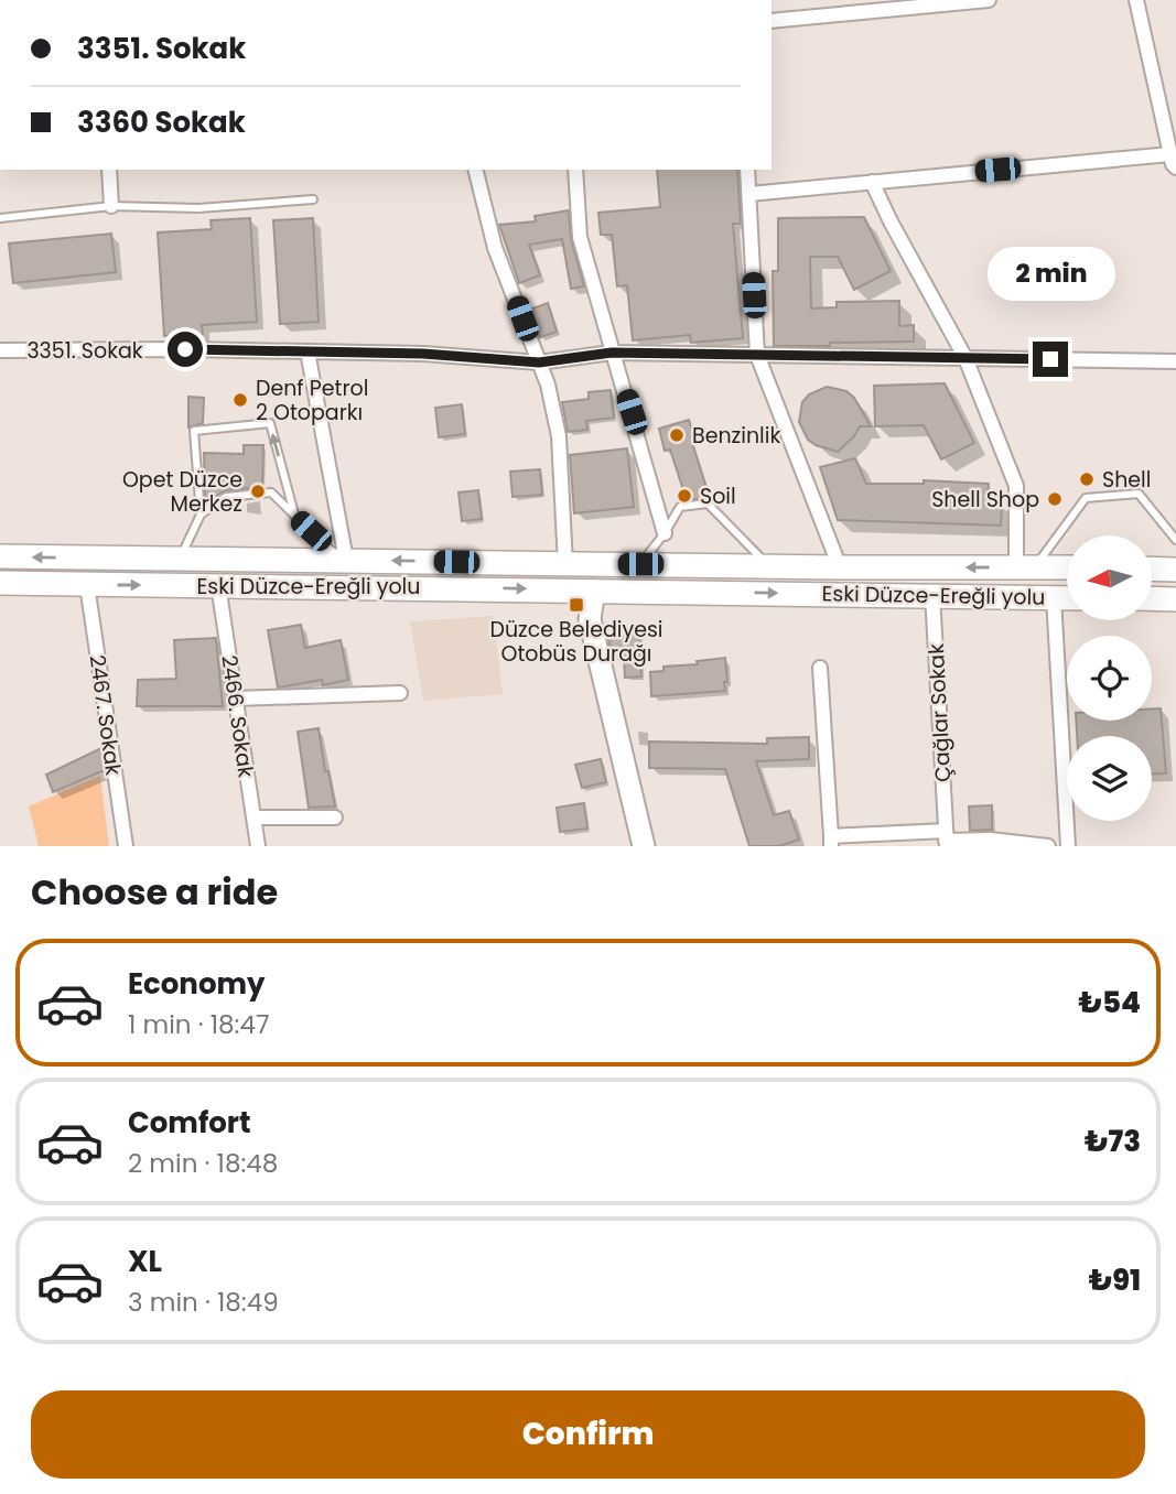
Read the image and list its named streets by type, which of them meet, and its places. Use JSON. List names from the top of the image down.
{
  "streets": {
    "main road": ["Eski Düzce-Ereğli yolu"],
    "street": [
      "3351. Sokak",
      "Çağlar Sokak",
      "2467. Sokak",
      "2466. Sokak"
    ]
  },
  "crossings": [
    ["Eski Düzce-Ereğli yolu", "Çağlar Sokak"],
    ["Eski Düzce-Ereğli yolu", "2467. Sokak"],
    ["Eski Düzce-Ereğli yolu", "2466. Sokak"]
  ],
  "places": {
    "other": [
      "Denf Petrol 2 Otoparkı",
      "Benzinlik",
      "Shell",
      "Opet Düzce Merkez",
      "Soil",
      "Shell Shop"
    ],
    "transit": ["Düzce Belediyesi Otobüs Durağı"]
  },
  "north": "left",
  "page": {
    "banner": ["3351. Sokak", "3360 Sokak"],
    "bubble": "2 min",
    "heading": "Choose a ride",
    "list": [
      {
        "name": "Economy",
        "note": "1 min · 18:47",
        "value": "₺54"
      },
      {
        "name": "Comfort",
        "note": "2 min · 18:48",
        "value": "₺73"
      },
      {
        "name": "XL",
        "note": "3 min · 18:49",
        "value": "₺91"
      }
    ],
    "buttons": "Confirm"
  }
}
